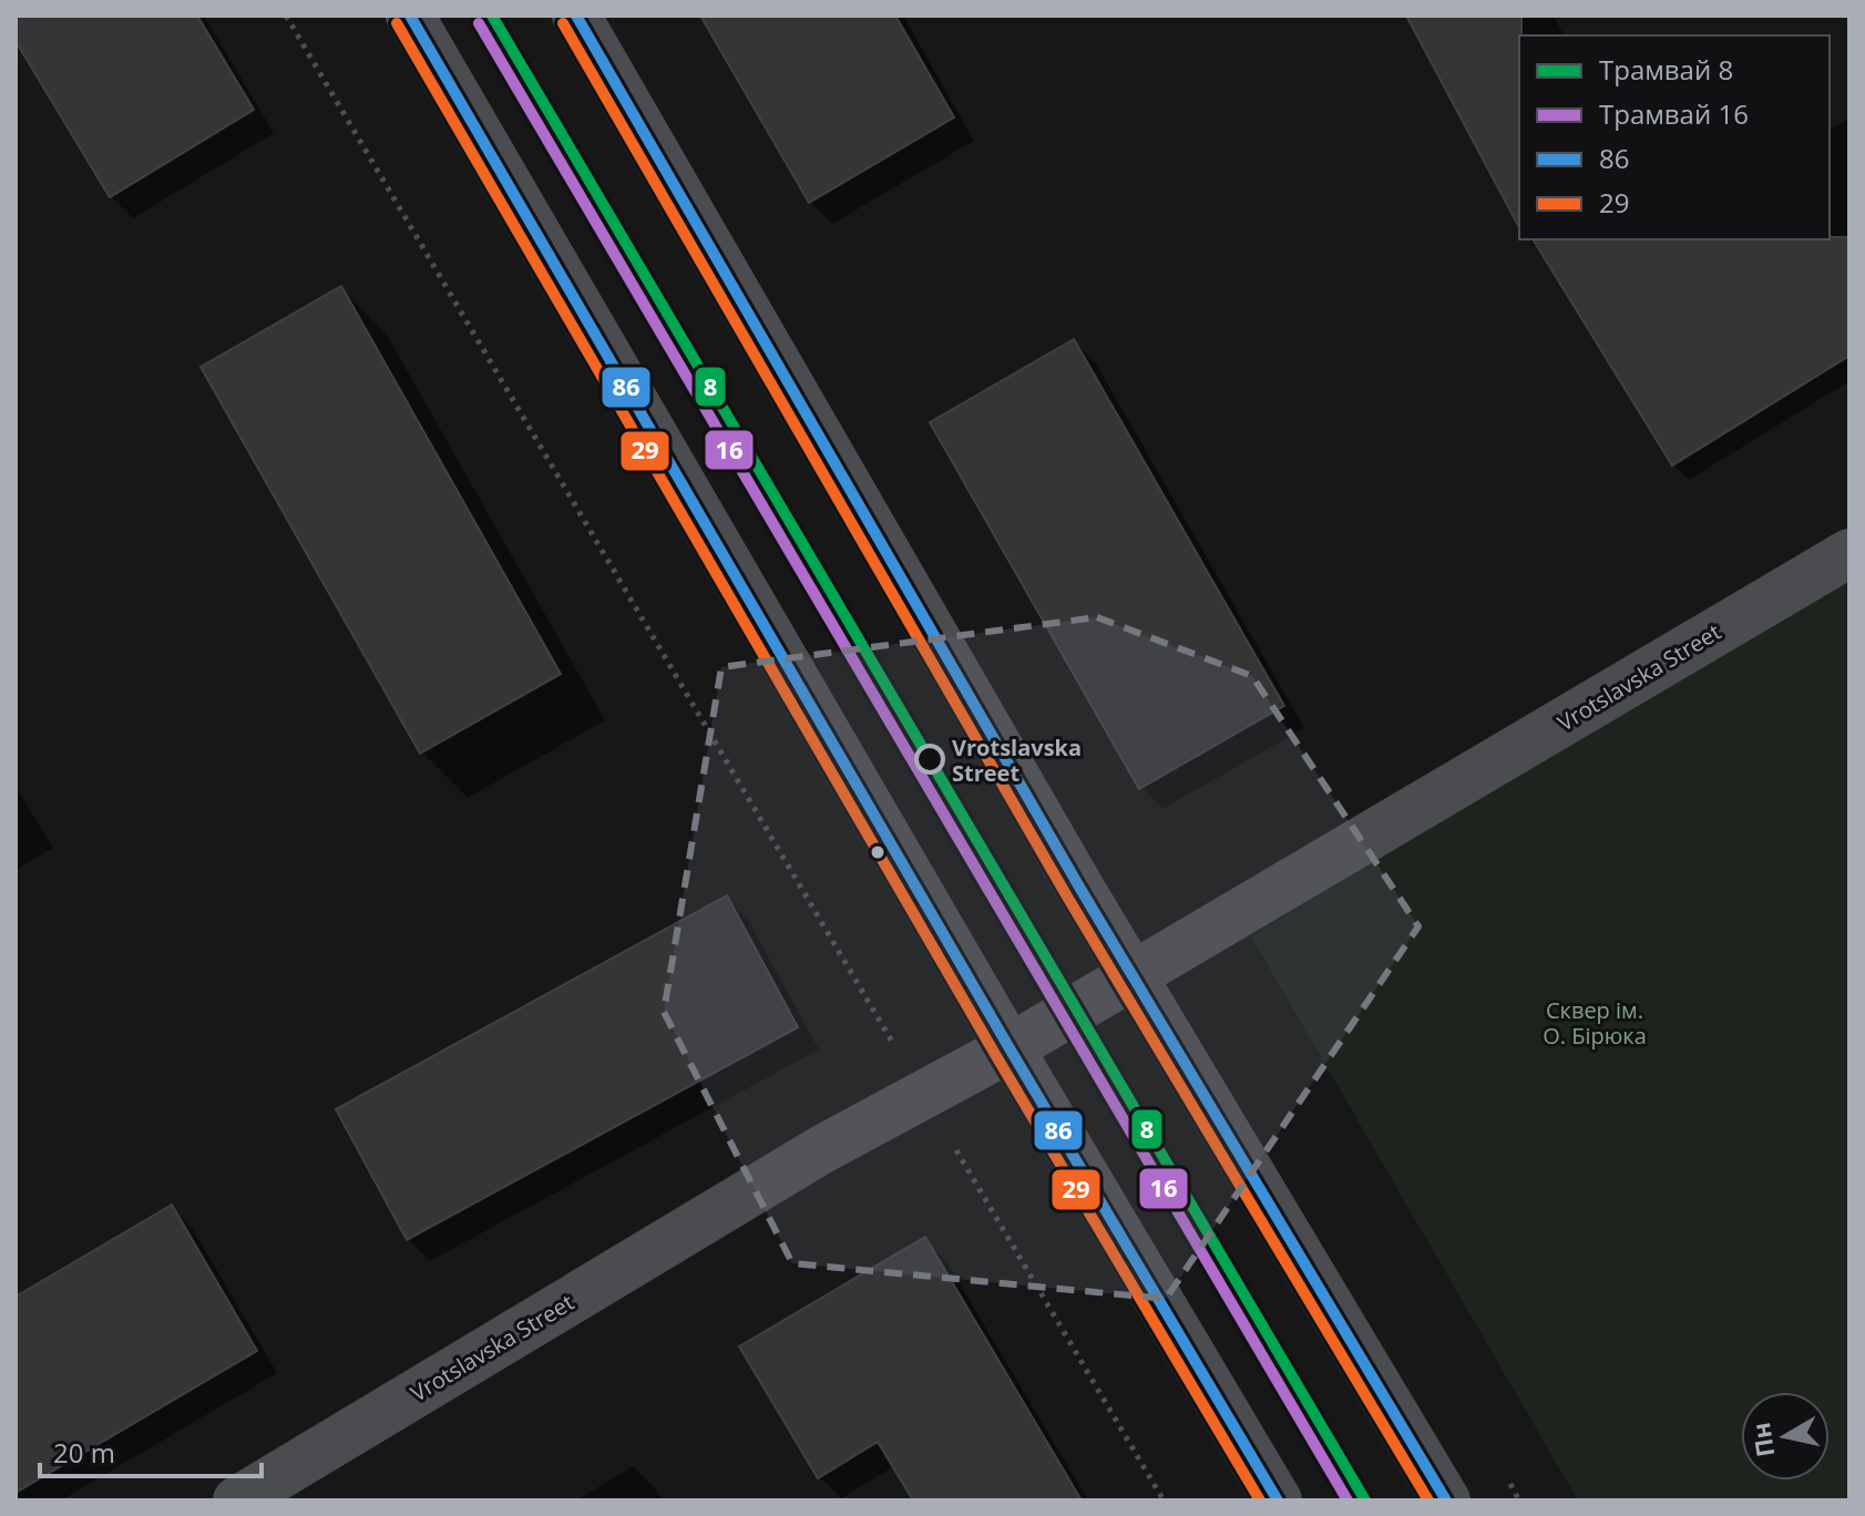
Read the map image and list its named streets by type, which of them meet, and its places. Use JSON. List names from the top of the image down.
{
  "streets": {
    "street": ["Vrotslavska Street"]
  },
  "parks": ["Сквер ім. О. Бірюка"],
  "places": ["Vrotslavska Street"],
  "lines": [
    "tram line 8",
    "transit line 86",
    "tram line 16",
    "transit line 29"
  ],
  "legend": [
    "Трамвай 8",
    "Трамвай 16",
    "86",
    "29"
  ],
  "scale_bar": "20 m",
  "north": "left"
}
